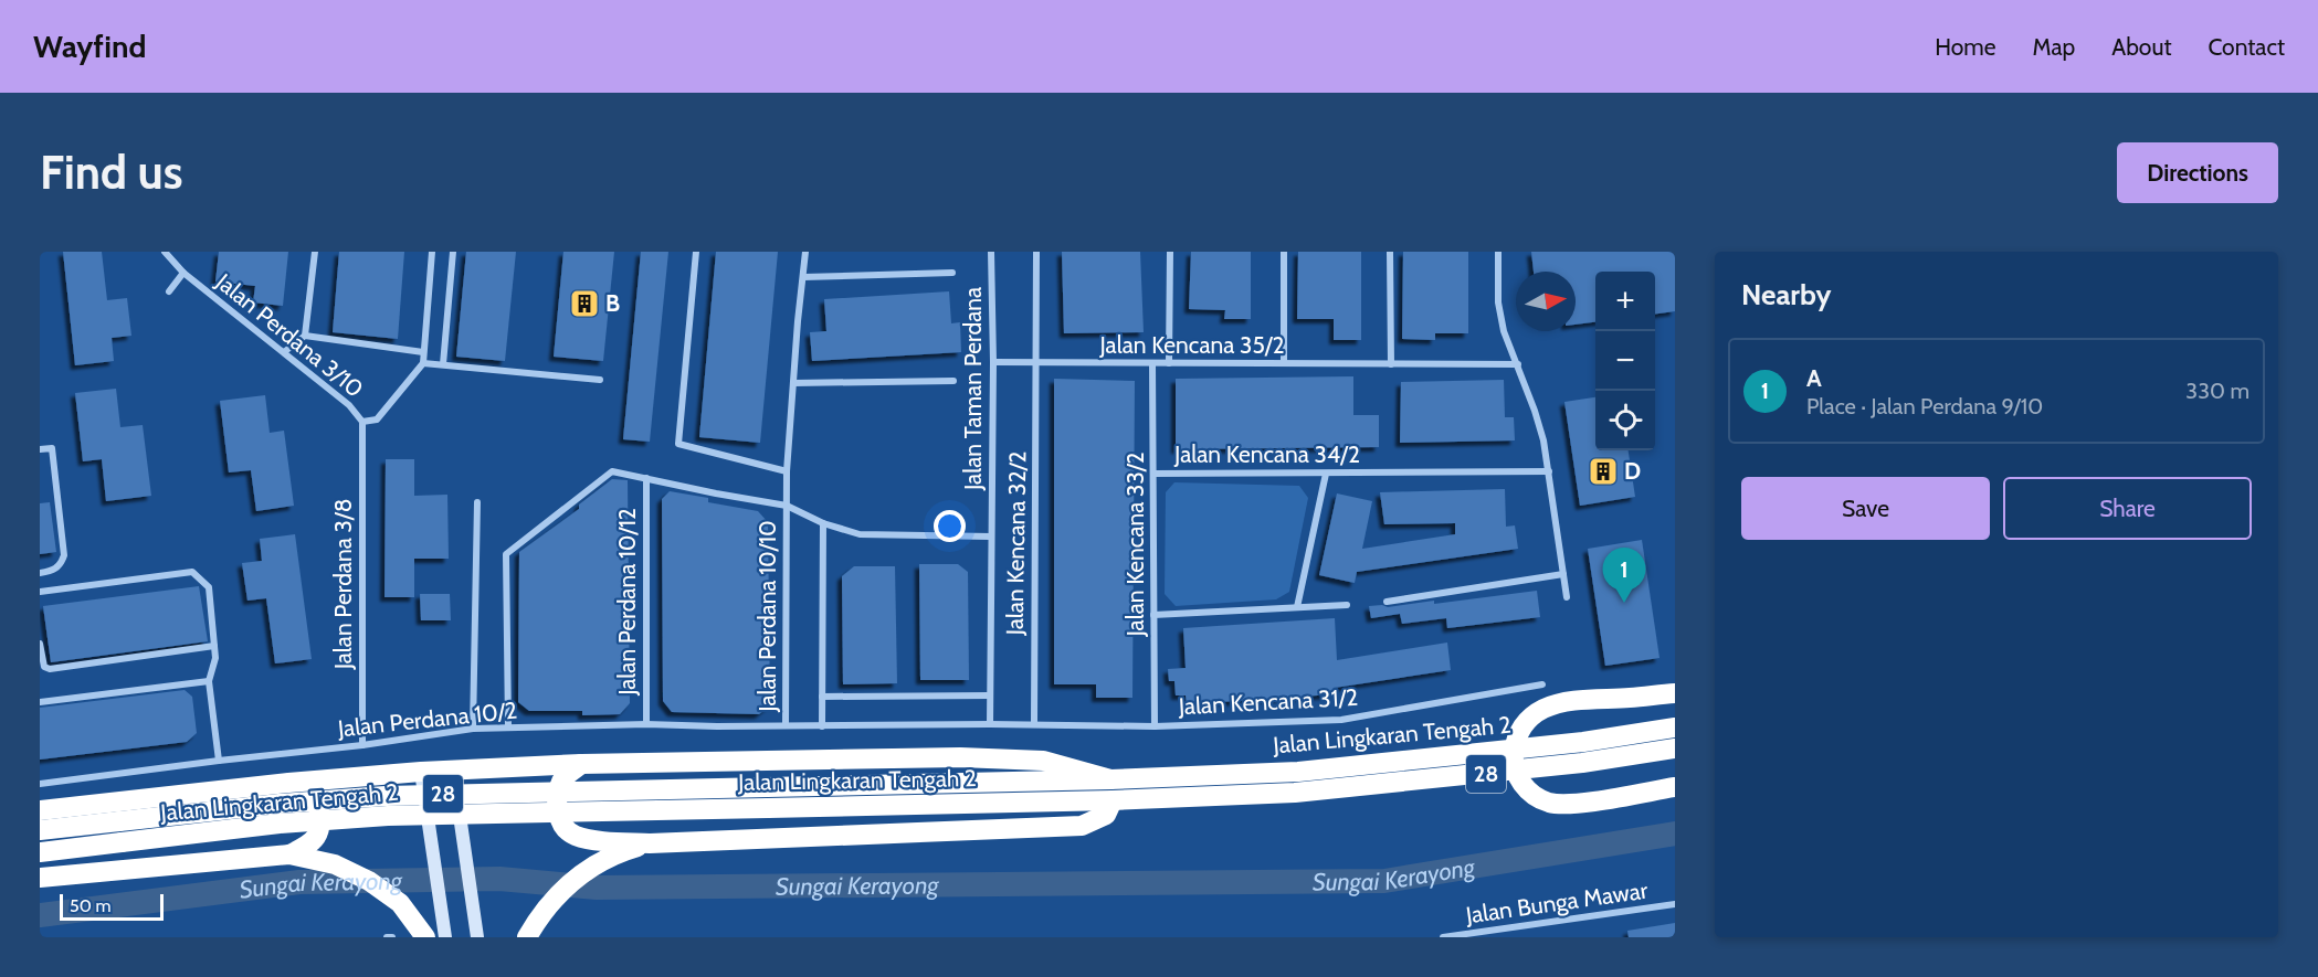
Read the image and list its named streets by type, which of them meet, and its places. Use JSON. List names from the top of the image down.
{
  "streets": {
    "highway": ["Jalan Lingkaran Tengah 2", "28"],
    "street": [
      "Jalan Perdana 3/10",
      "Jalan Kencana 35/2",
      "Jalan Taman Perdana",
      "Jalan Kencana 34/2",
      "Jalan Kencana 32/2",
      "Jalan Kencana 33/2",
      "Jalan Perdana 3/8",
      "Jalan Perdana 10/12",
      "Jalan Perdana 10/10",
      "Jalan Kencana 31/2",
      "Jalan Perdana 10/2",
      "Jalan Bunga Mawar"
    ]
  },
  "crossings": [
    ["Jalan Perdana 3/10", "Jalan Perdana 3/8"],
    ["Jalan Kencana 35/2", "Jalan Taman Perdana"],
    ["Jalan Kencana 35/2", "Jalan Kencana 32/2"],
    ["Jalan Kencana 35/2", "Jalan Kencana 33/2"],
    ["Jalan Taman Perdana", "Jalan Perdana 10/2"],
    ["Jalan Kencana 34/2", "Jalan Kencana 33/2"],
    ["Jalan Kencana 32/2", "Jalan Kencana 31/2"],
    ["Jalan Kencana 32/2", "Jalan Perdana 10/2"],
    ["Jalan Kencana 33/2", "Jalan Kencana 31/2"],
    ["Jalan Perdana 3/8", "Jalan Perdana 10/2"],
    ["Jalan Perdana 10/12", "Jalan Perdana 10/2"],
    ["Jalan Perdana 10/10", "Jalan Perdana 10/2"],
    ["Jalan Kencana 31/2", "Jalan Perdana 10/2"]
  ],
  "water": ["Sungai Kerayong"],
  "places": {
    "building": ["B", "D"]
  },
  "scale_bar": "50 m",
  "north": "right",
  "page": {
    "header": "Wayfind",
    "nav": [
      "Home",
      "Map",
      "About",
      "Contact"
    ],
    "buttons": [
      "Directions",
      ["Save", "Share"]
    ],
    "title": "Find us",
    "heading": "Nearby",
    "map_buttons": ["+", "−"],
    "list": [
      {
        "mark": "1",
        "name": "A",
        "note": "Place · Jalan Perdana 9/10",
        "value": "330 m"
      }
    ],
    "pins": "1",
    "scale": "50 m"
  }
}
